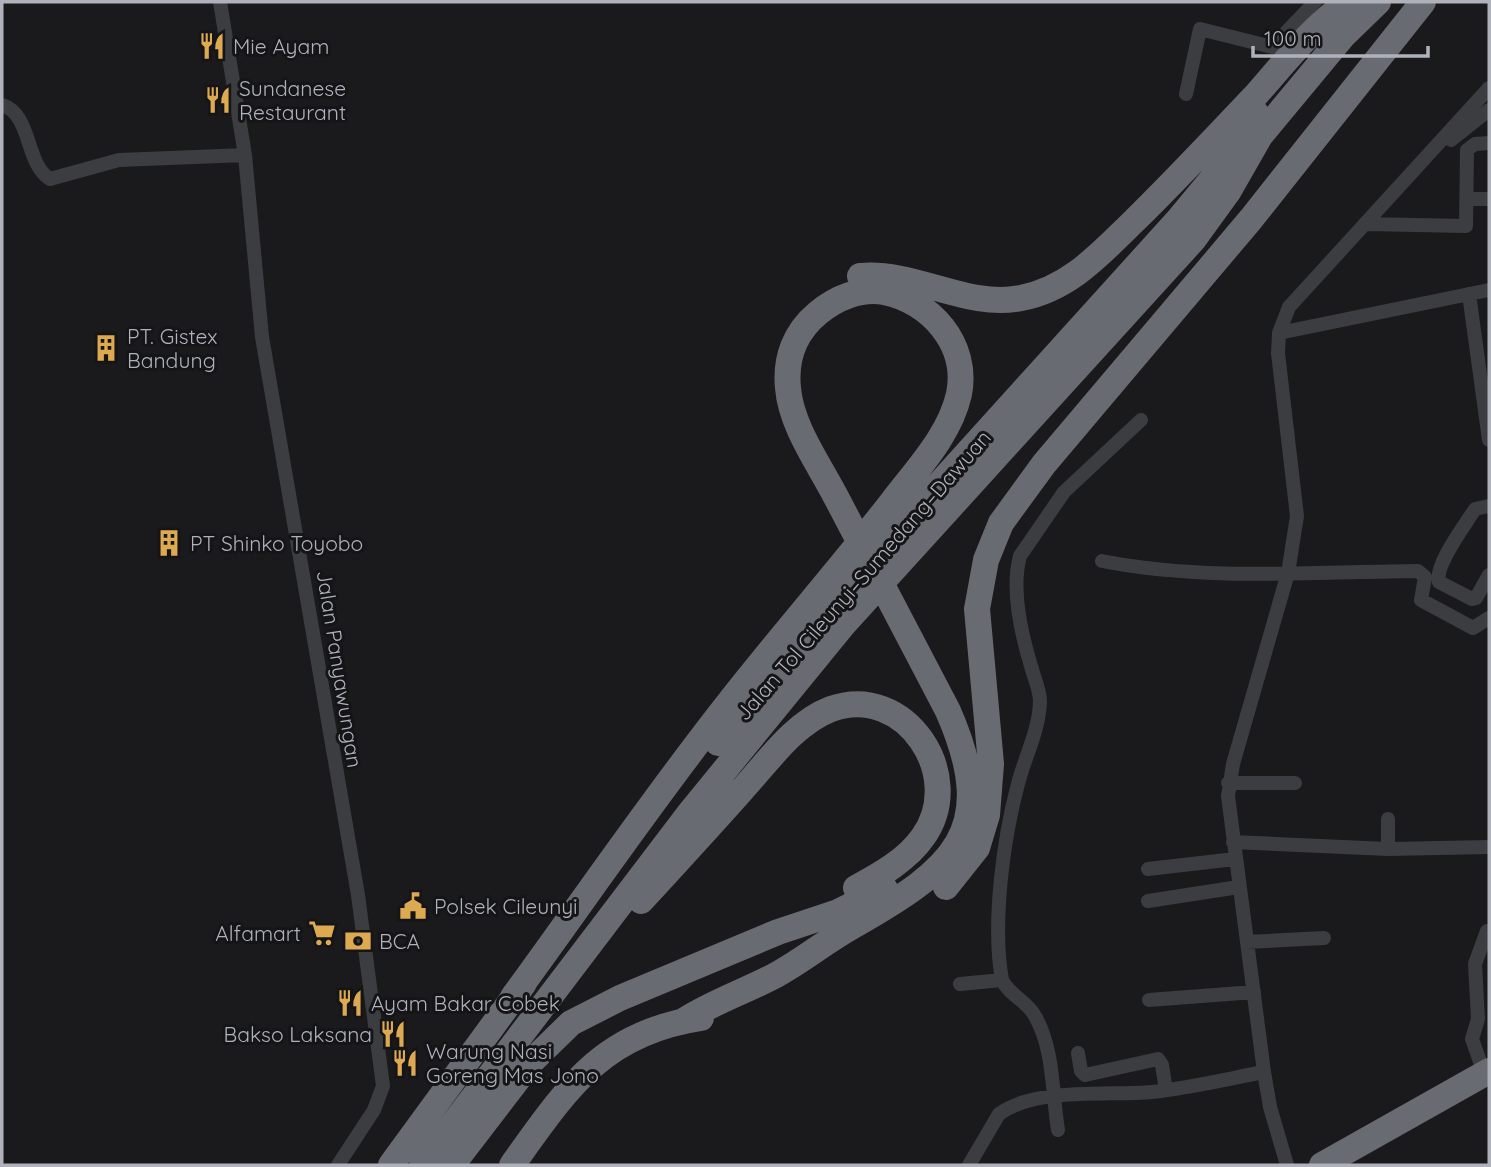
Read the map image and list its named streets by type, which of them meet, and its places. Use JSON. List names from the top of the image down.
{
  "streets": {
    "highway": ["Jalan Tol Cileunyi–Sumedang–Dawuan"],
    "street": ["Jalan Panyawungan"]
  },
  "places": {
    "restaurant": [
      "Mie Ayam",
      "Sundanese Restaurant",
      "Ayam Bakar Cobek",
      "Bakso Laksana",
      "Warung Nasi Goreng Mas Jono"
    ],
    "building": ["PT. Gistex Bandung", "PT Shinko Toyobo"],
    "public building": ["Polsek Cileunyi"],
    "supermarket": ["Alfamart"],
    "bank": ["BCA"]
  },
  "scale_bar": "100 m"
}
